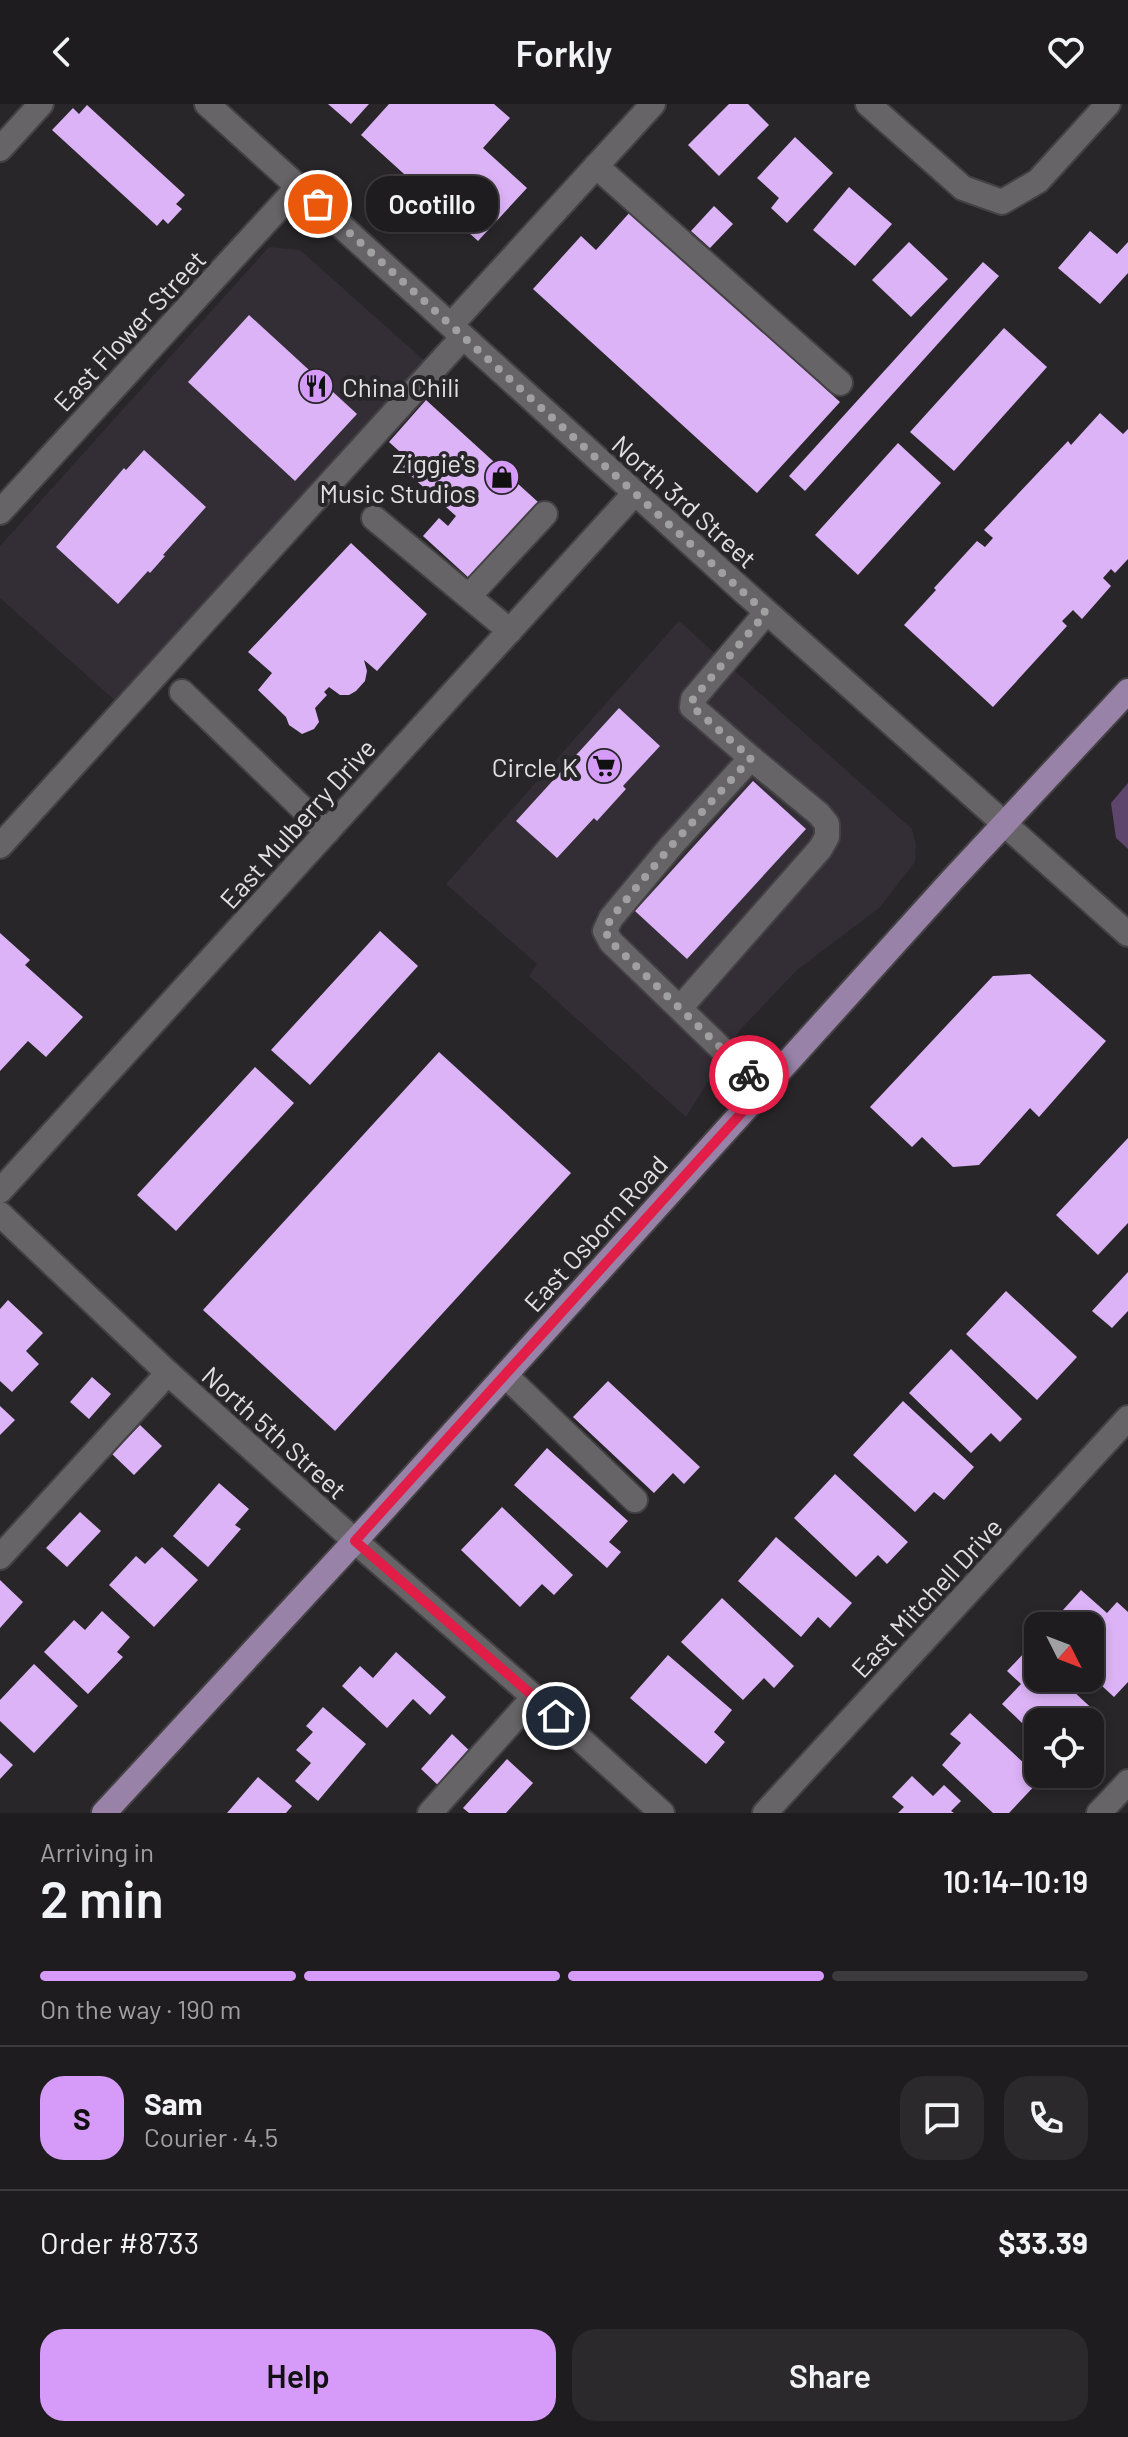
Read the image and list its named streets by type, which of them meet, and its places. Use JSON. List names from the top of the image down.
{
  "streets": {
    "main road": ["East Osborn Road"],
    "street": [
      "East Flower Street",
      "North 3rd Street",
      "East Mulberry Drive",
      "North 5th Street",
      "East Mitchell Drive"
    ]
  },
  "crossings": [
    ["East Flower Street", "North 3rd Street"],
    ["North 3rd Street", "East Mulberry Drive"],
    ["North 3rd Street", "East Osborn Road"],
    ["East Osborn Road", "North 5th Street"]
  ],
  "places": {
    "other": ["Ocotillo"],
    "restaurant": ["China Chili"],
    "shop": ["Ziggie's Music Studios"],
    "supermarket": ["Circle K"]
  },
  "north": "bottom right",
  "page": {
    "header": "Forkly",
    "bubble": "Ocotillo",
    "heading": ["2 min", "Arriving in", "10:14–10:19"],
    "panel": [
      "Sam",
      "Courier · 4.5",
      "Order #8733",
      "$33.39"
    ],
    "bar": "On the way · 190 m",
    "round": "S",
    "buttons": ["Help", "Share"]
  }
}
